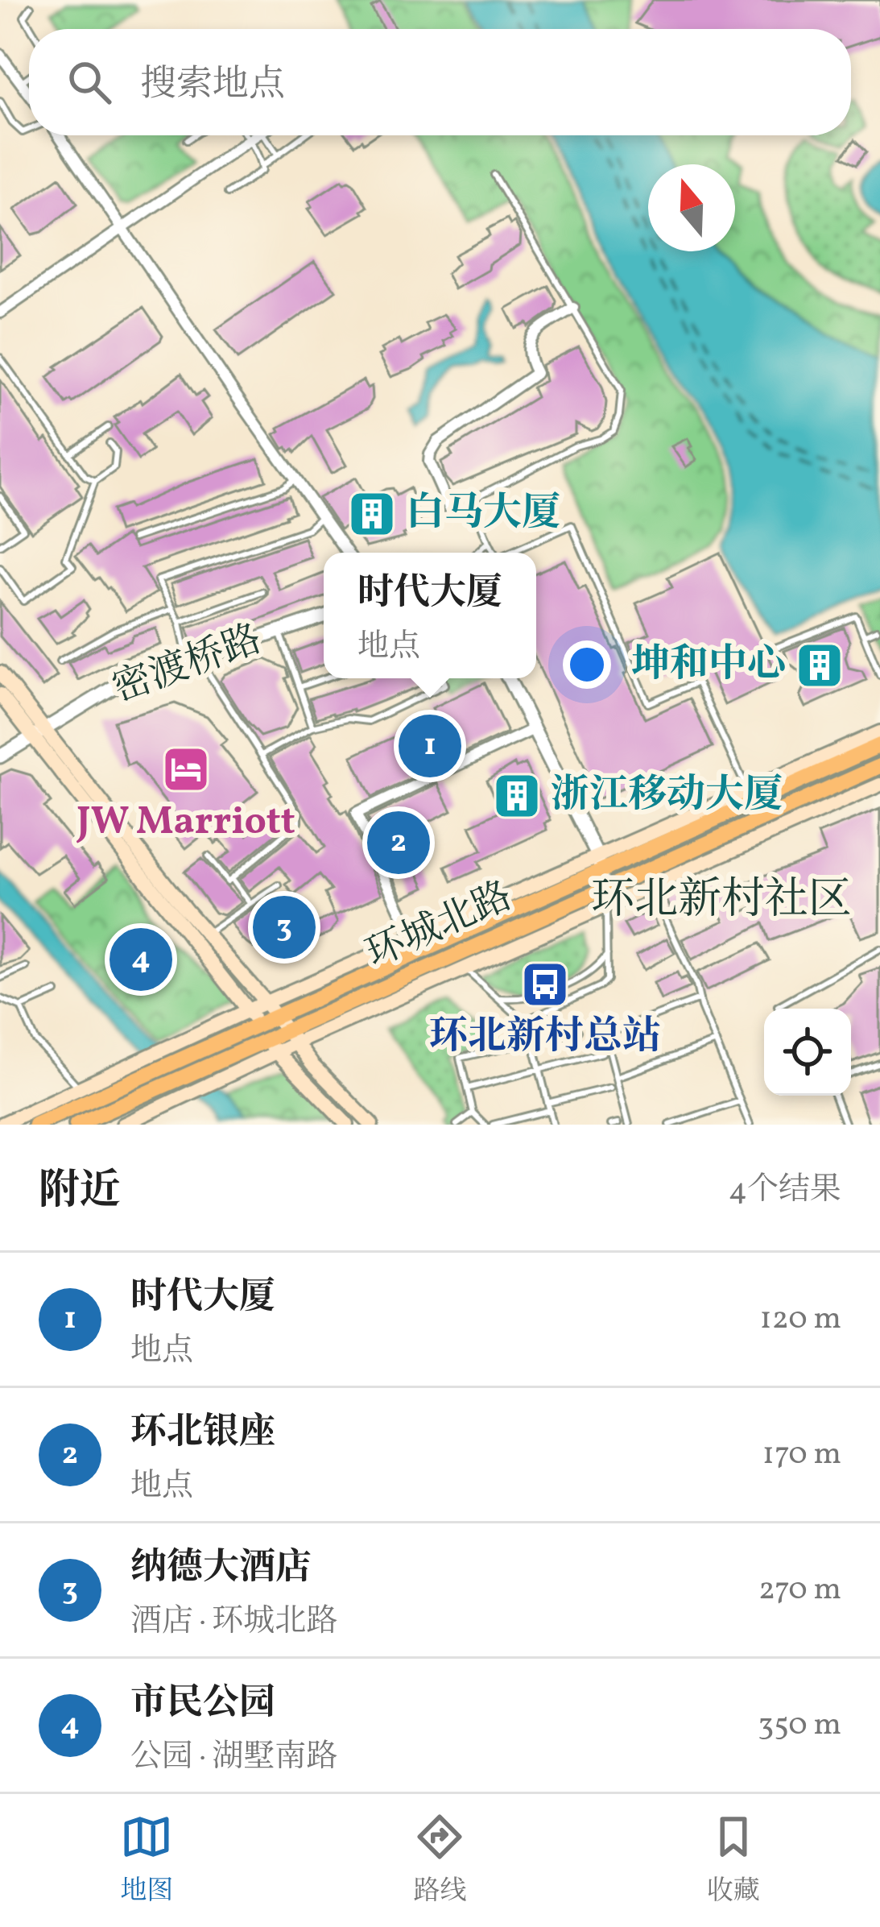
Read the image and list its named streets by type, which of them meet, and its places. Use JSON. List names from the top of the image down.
{
  "streets": {
    "main road": ["环城北路"],
    "street": ["密渡桥路"]
  },
  "districts": ["环北新村社区"],
  "places": {
    "building": ["白马大厦", "坤和中心", "浙江移动大厦"],
    "hotel": ["JW Marriott"],
    "bus stop": ["环北新村总站"]
  },
  "north": "top",
  "page": {
    "search": "搜索地点",
    "popup": ["时代大厦", "地点"],
    "pins": [
      "1",
      "2",
      "3",
      "4"
    ],
    "heading": ["附近", "4个结果"],
    "list": [
      {
        "mark": "1",
        "name": "时代大厦",
        "note": "地点",
        "value": "120 m"
      },
      {
        "mark": "2",
        "name": "环北银座",
        "note": "地点",
        "value": "170 m"
      },
      {
        "mark": "3",
        "name": "纳德大酒店",
        "note": "酒店 · 环城北路",
        "value": "270 m"
      },
      {
        "mark": "4",
        "name": "市民公园",
        "note": "公园 · 湖墅南路",
        "value": "350 m"
      }
    ],
    "nav": ["地图", "路线", "收藏"]
  }
}
